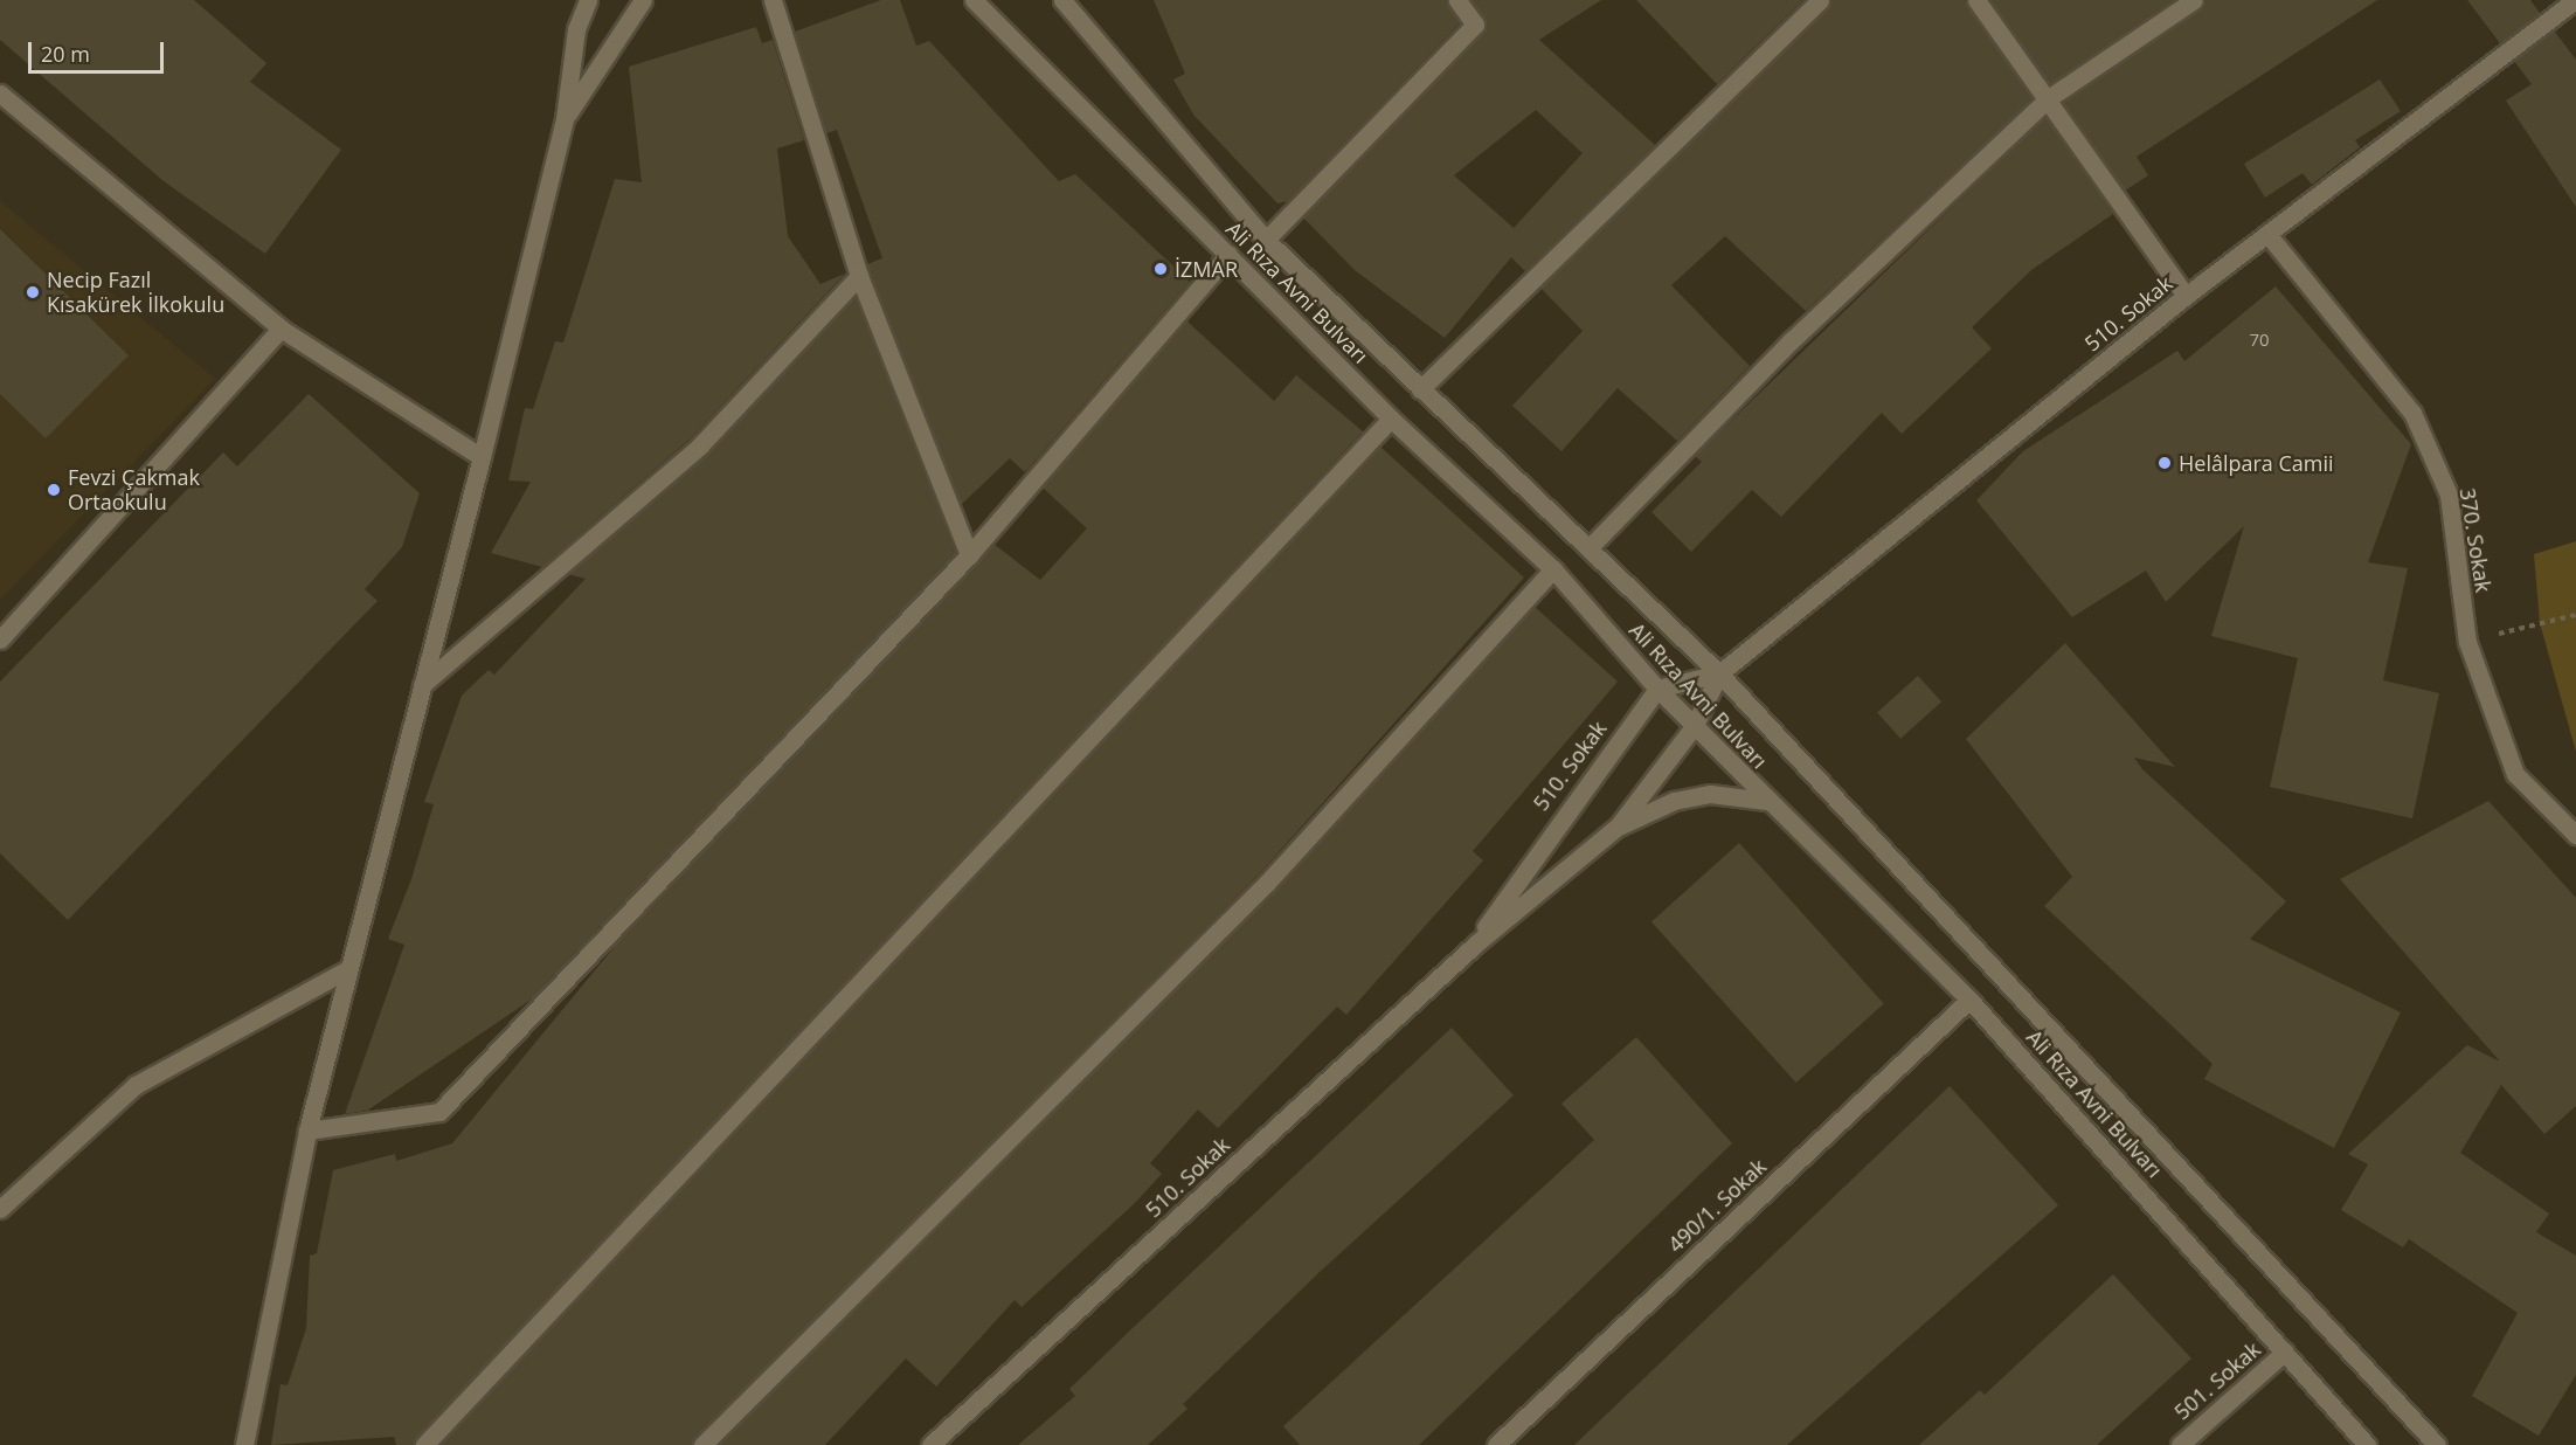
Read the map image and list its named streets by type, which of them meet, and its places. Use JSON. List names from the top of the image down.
{
  "streets": {
    "street": [
      "Ali Rıza Avni Bulvarı",
      "510. Sokak",
      "370. Sokak",
      "490/1. Sokak",
      "501. Sokak"
    ]
  },
  "crossings": [
    ["Ali Rıza Avni Bulvarı", "510. Sokak"],
    ["Ali Rıza Avni Bulvarı", "490/1. Sokak"],
    ["Ali Rıza Avni Bulvarı", "501. Sokak"],
    ["510. Sokak", "370. Sokak"]
  ],
  "places": [
    "İZMAR",
    "Necip Fazıl Kısakürek İlkokulu",
    "Helâlpara Camii",
    "Fevzi Çakmak Ortaokulu"
  ],
  "house_numbers": ["70"],
  "scale_bar": "20 m"
}
